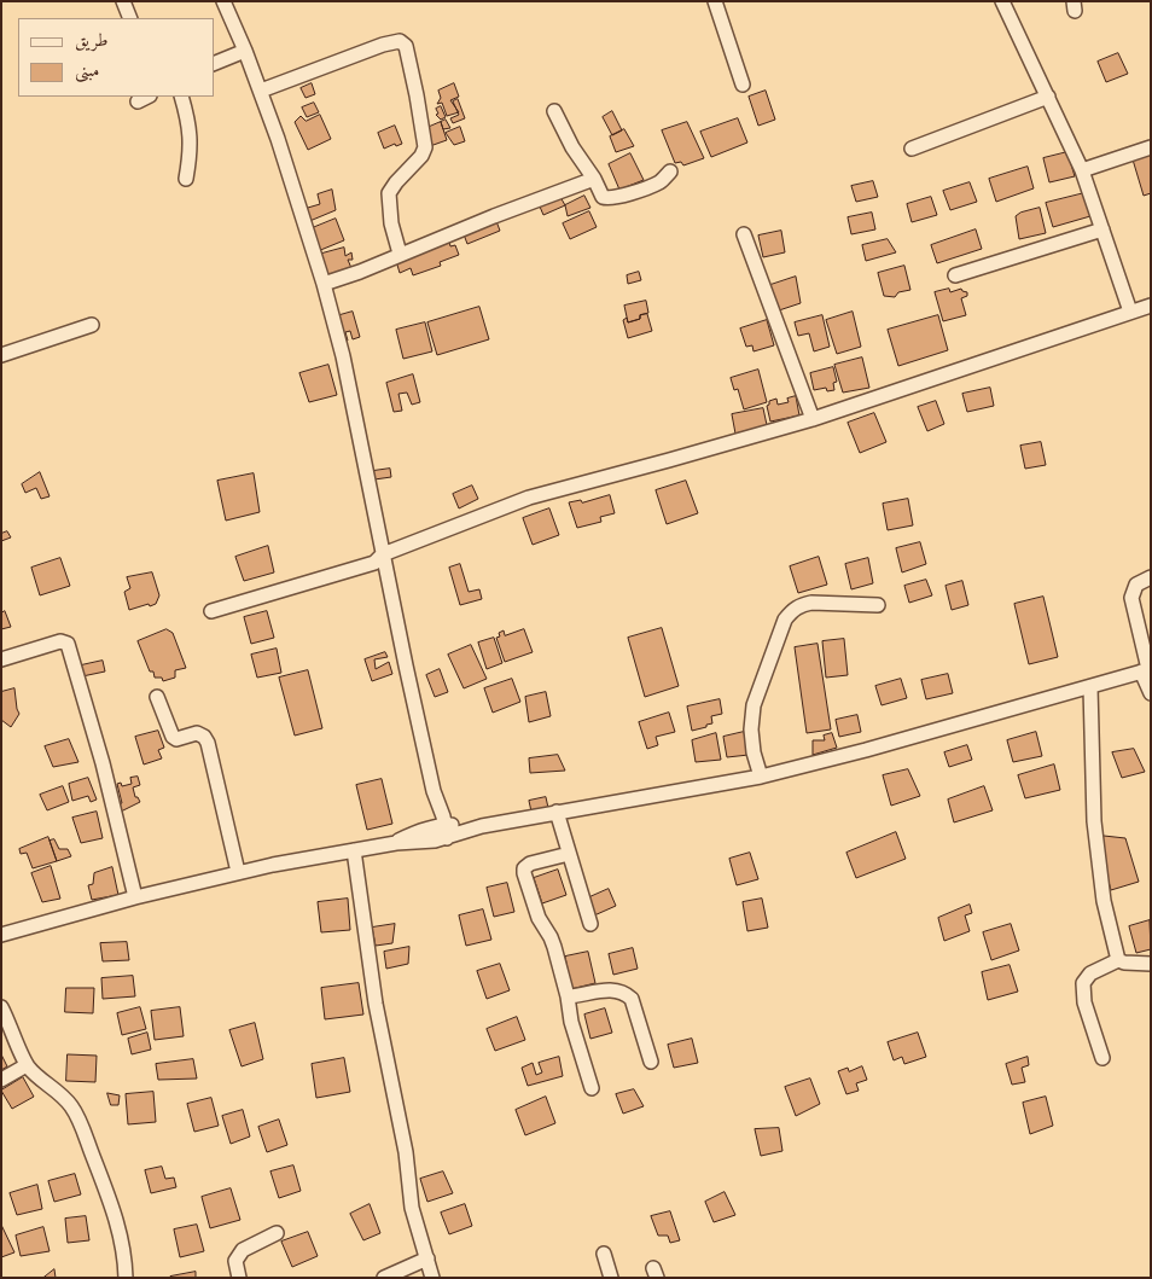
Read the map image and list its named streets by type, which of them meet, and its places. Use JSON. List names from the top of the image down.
{
  "legend": ["طريق", "مبنى"]
}
